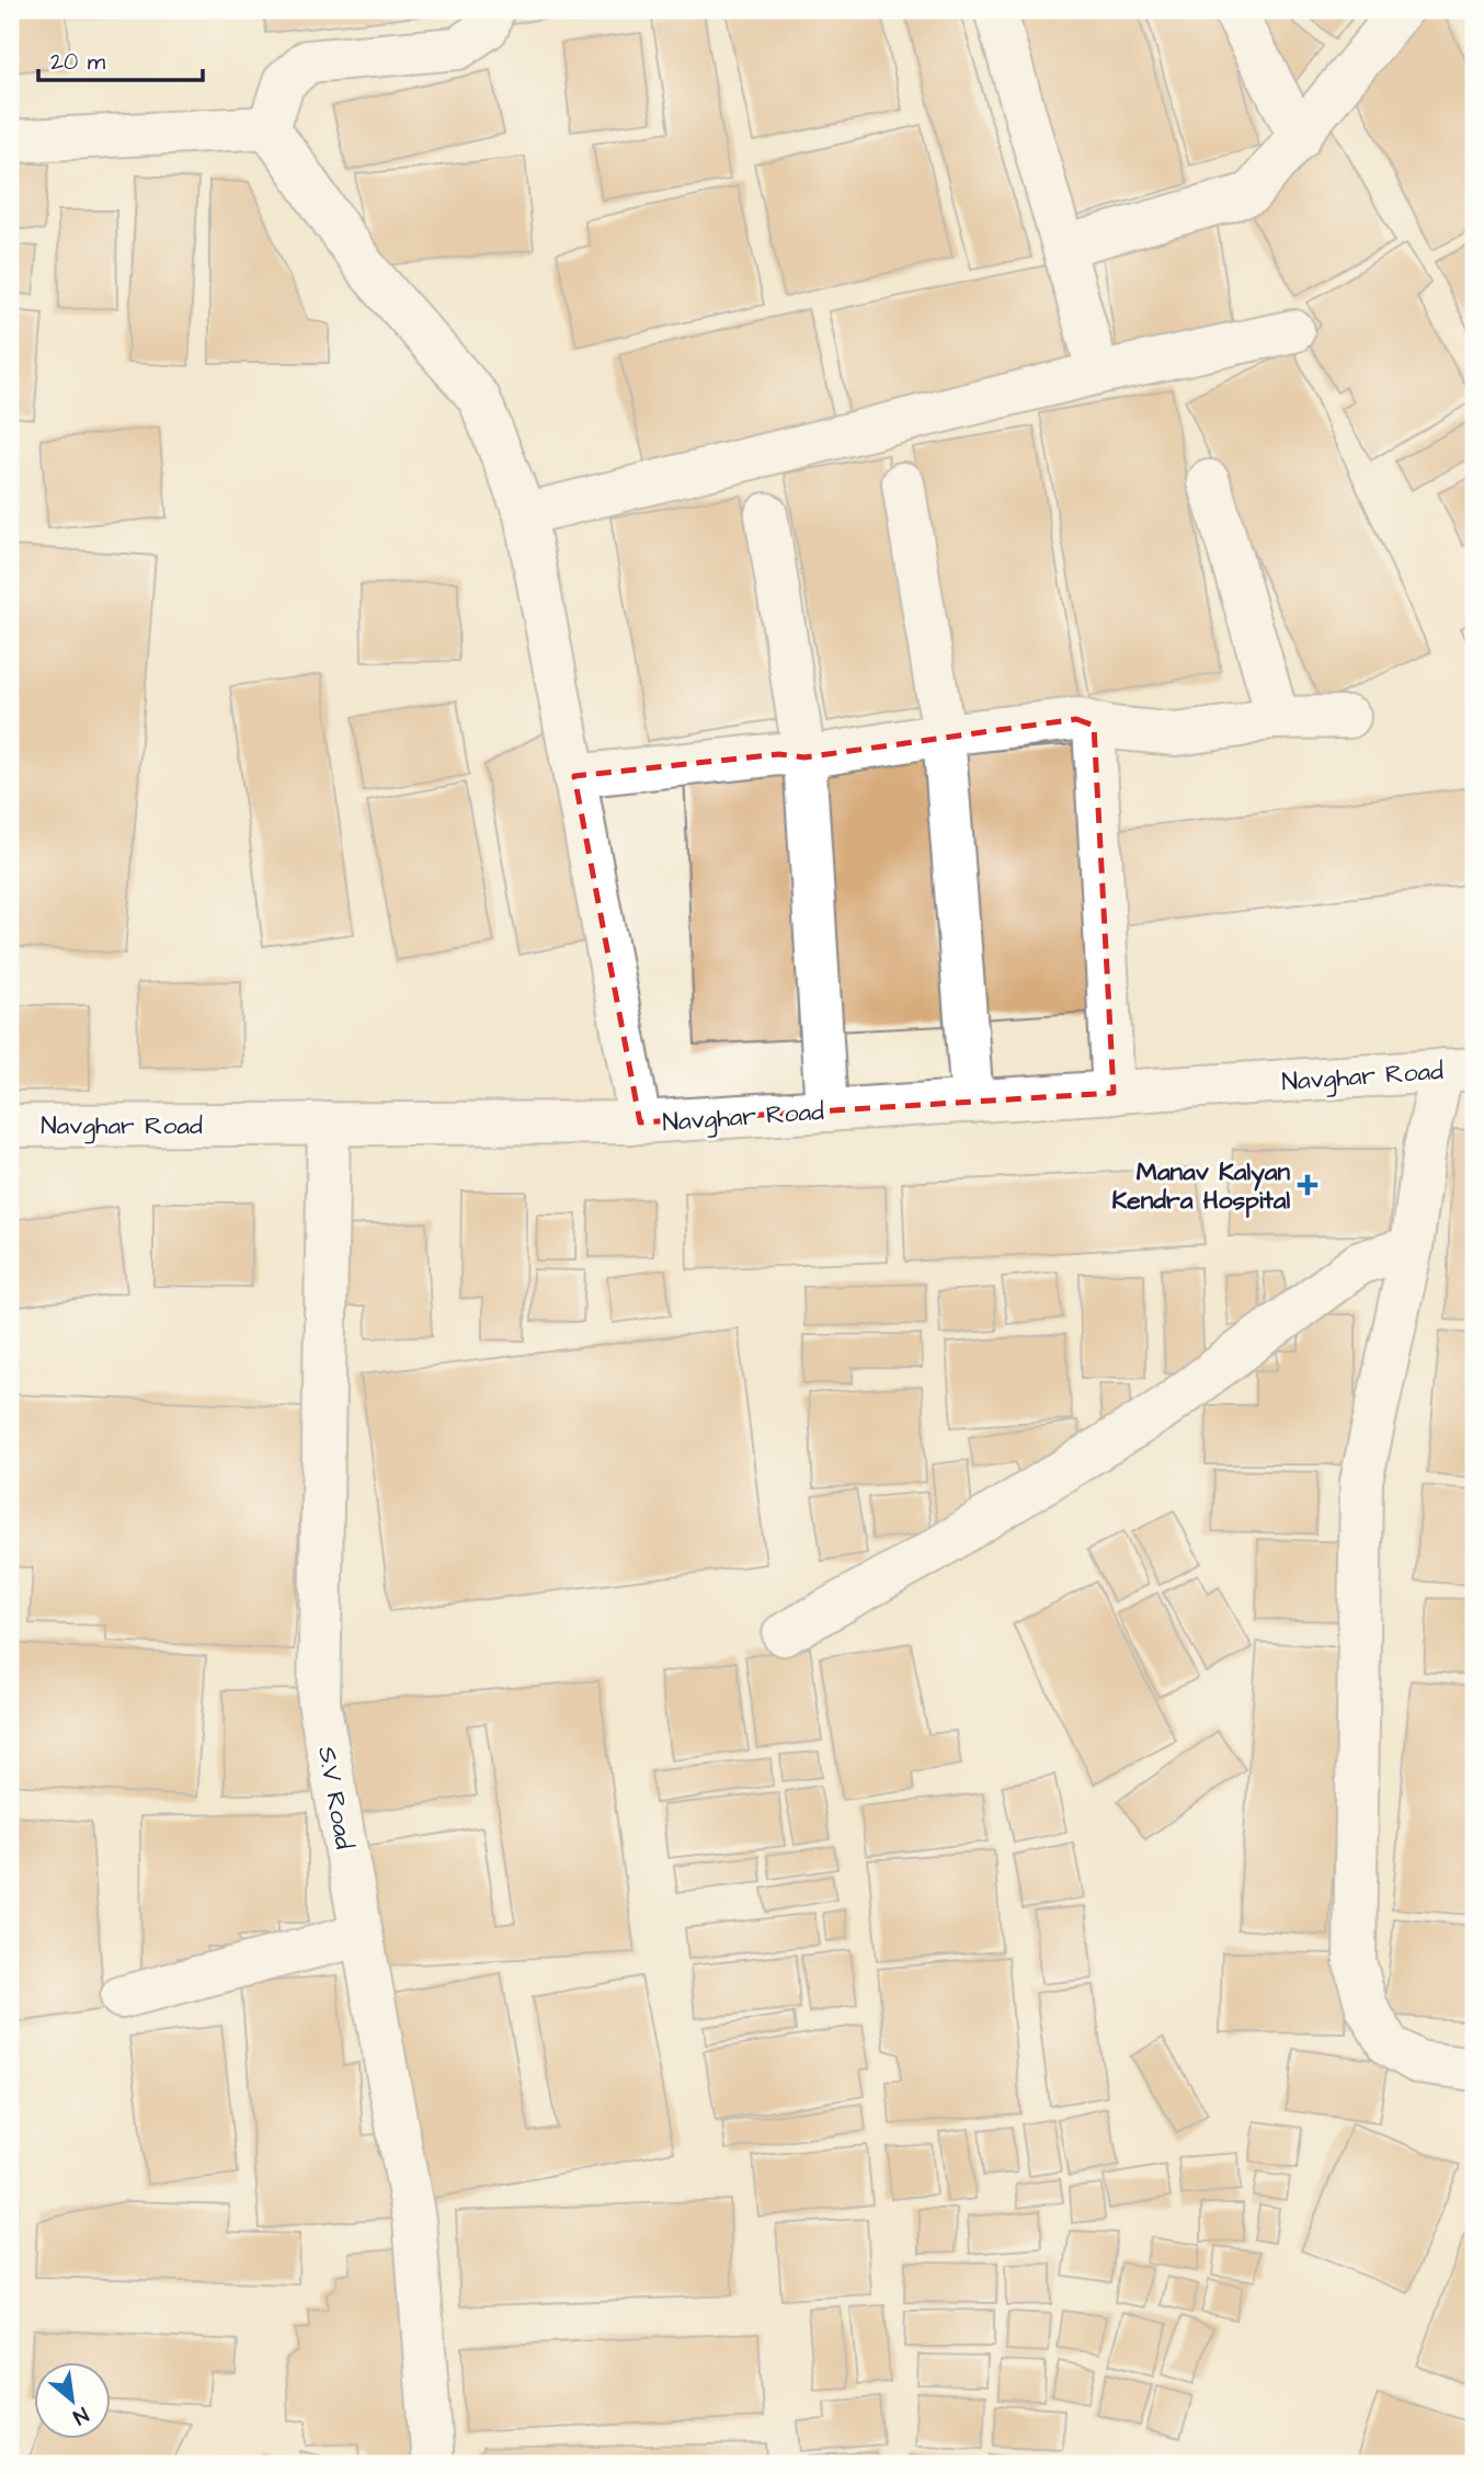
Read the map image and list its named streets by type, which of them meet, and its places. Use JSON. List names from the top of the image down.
{
  "streets": {
    "street": ["Navghar Road", "S.V Road"]
  },
  "crossings": [
    ["Navghar Road", "S.V Road"]
  ],
  "places": {
    "health": ["Manav Kalyan Kendra Hospital"]
  },
  "scale_bar": "20 m",
  "north": "bottom right"
}
